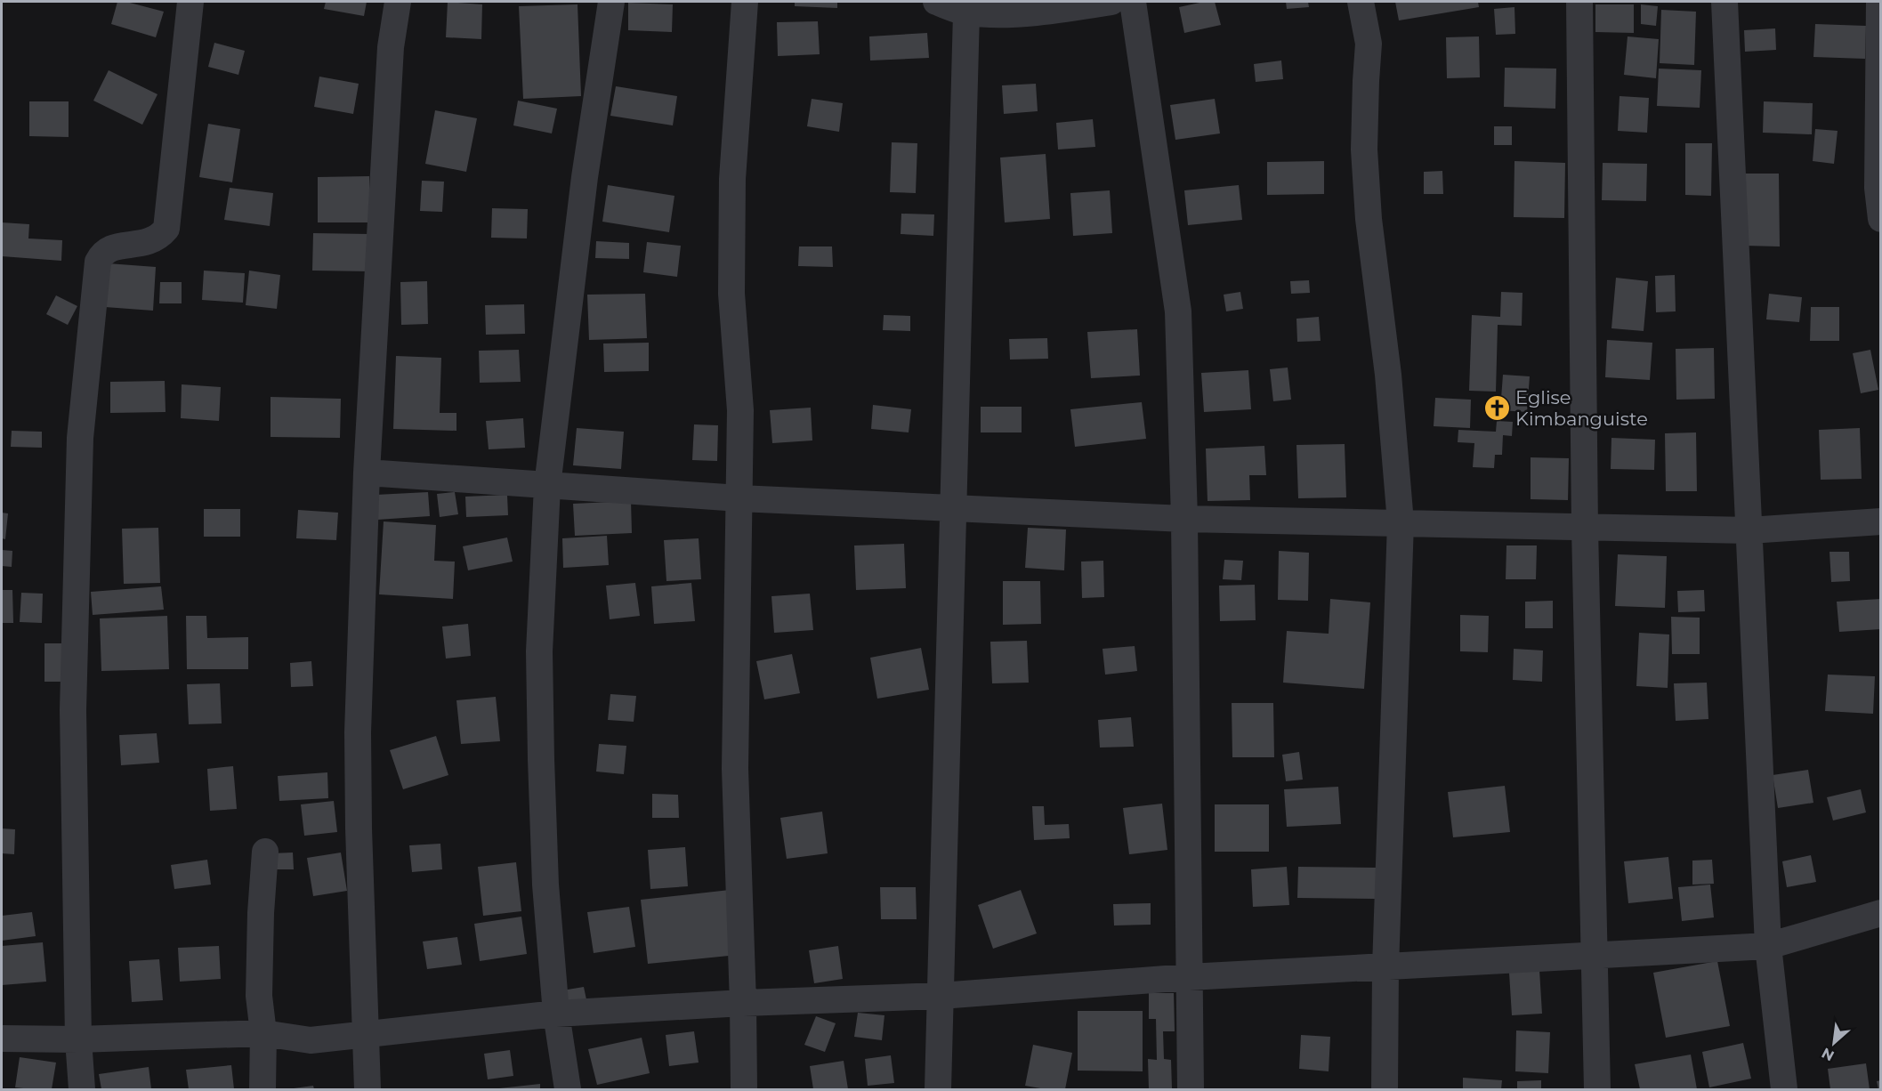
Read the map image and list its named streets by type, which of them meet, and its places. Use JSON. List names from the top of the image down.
{
  "places": {
    "church": ["Eglise Kimbanguiste"]
  },
  "north": "bottom left"
}
